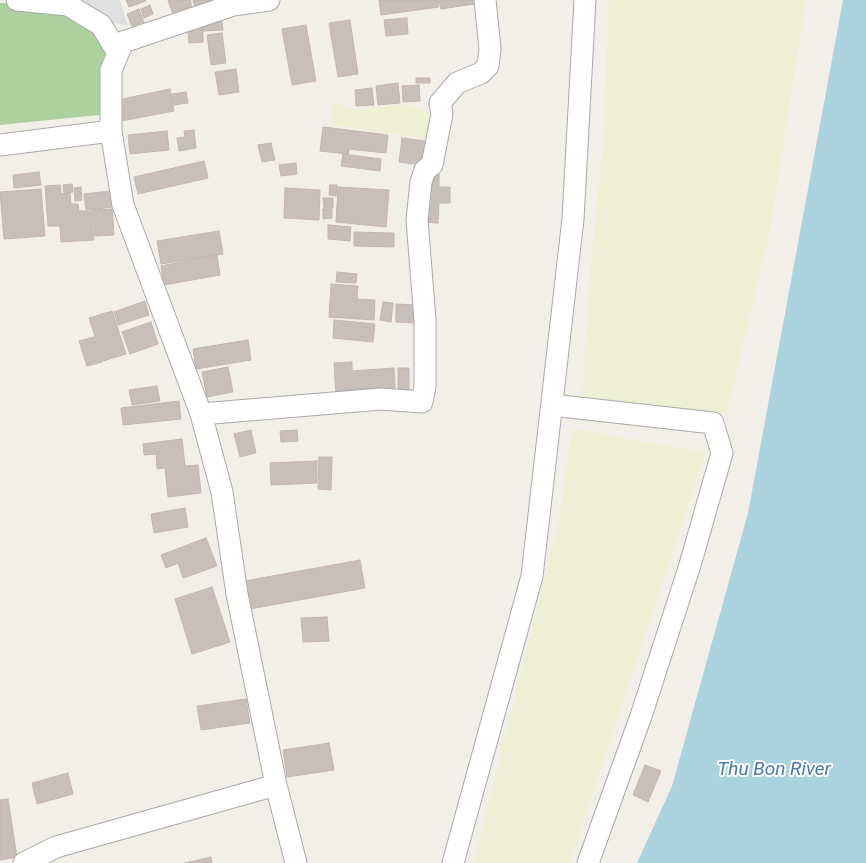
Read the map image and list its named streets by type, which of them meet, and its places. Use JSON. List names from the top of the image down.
{
  "water": ["Thu Bon River"]
}
